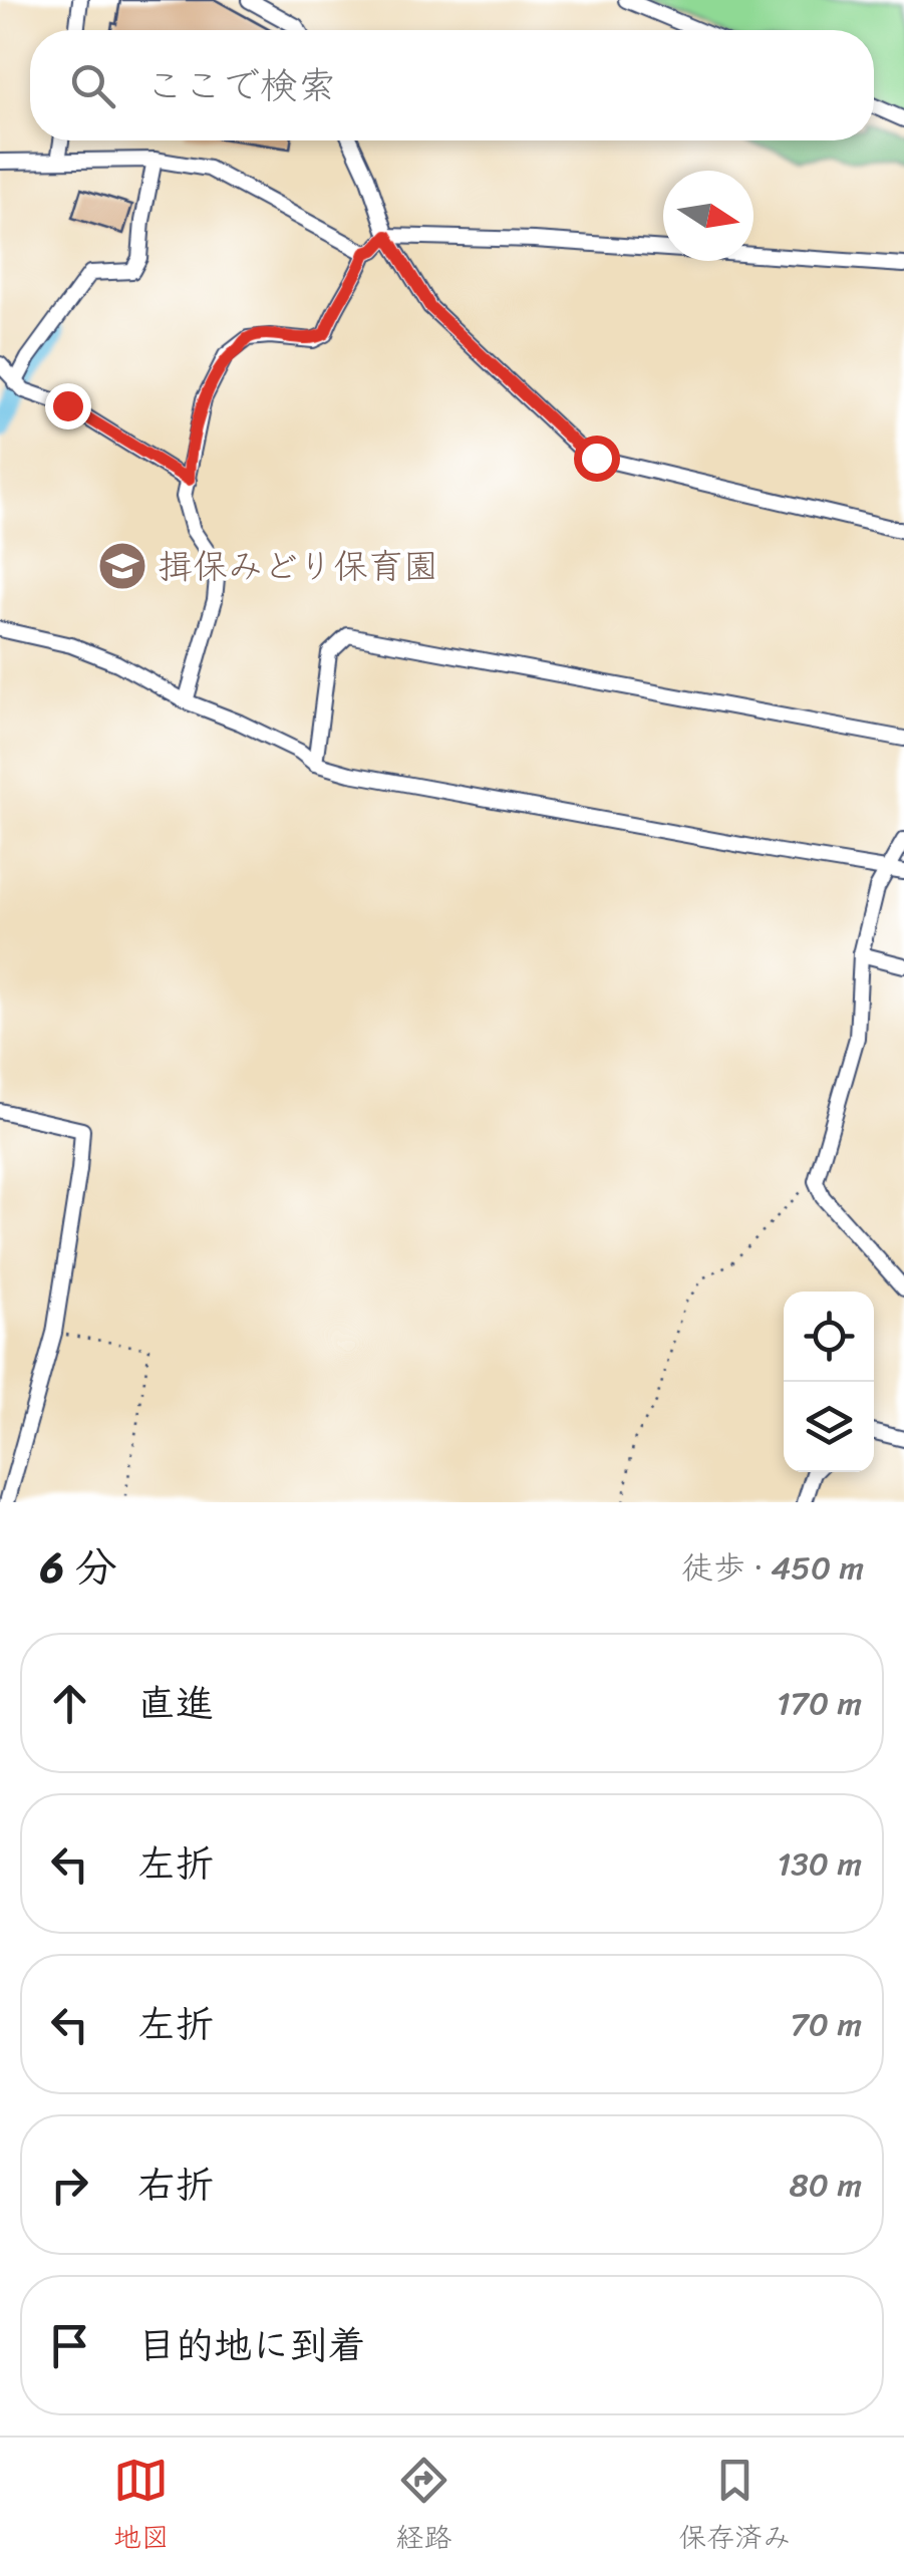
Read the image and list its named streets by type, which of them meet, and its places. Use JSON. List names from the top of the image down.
{
  "places": {
    "school or university": ["揖保みどり保育園"]
  },
  "north": "right",
  "page": {
    "search": "ここで検索",
    "heading": ["6 分", "徒歩 · 450 m"],
    "list": [
      ["直進", "170 m"],
      ["左折", "130 m"],
      ["左折", "70 m"],
      ["右折", "80 m"],
      "目的地に到着"
    ],
    "nav": ["地図", "経路", "保存済み"]
  }
}
